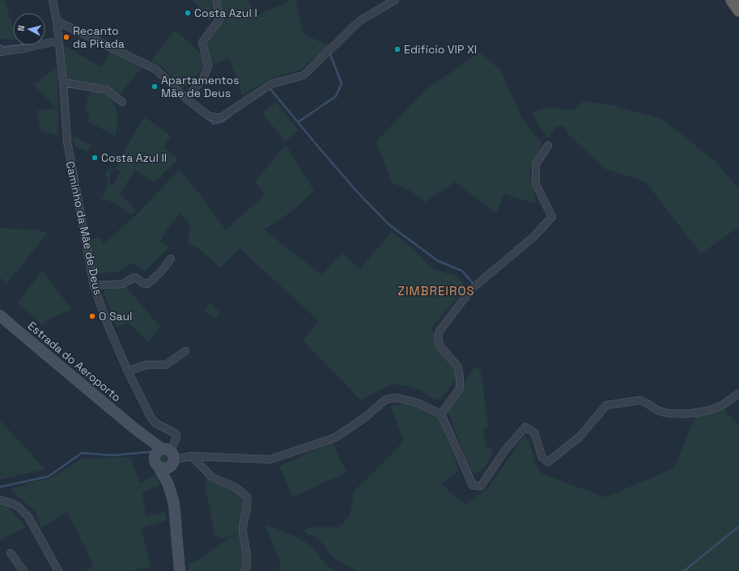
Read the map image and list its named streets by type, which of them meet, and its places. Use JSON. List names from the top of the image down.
{
  "streets": {
    "main road": ["Estrada do Aeroporto"],
    "street": ["Caminho da Mãe de Deus"]
  },
  "crossings": [
    ["Caminho da Mãe de Deus", "Estrada do Aeroporto"]
  ],
  "districts": ["ZIMBREIROS"],
  "places": [
    "Costa Azul I",
    "Recanto da Pitada",
    "Edifício VIP XI",
    "Apartamentos Mãe de Deus",
    "Costa Azul II",
    "O Saul"
  ],
  "north": "left"
}
